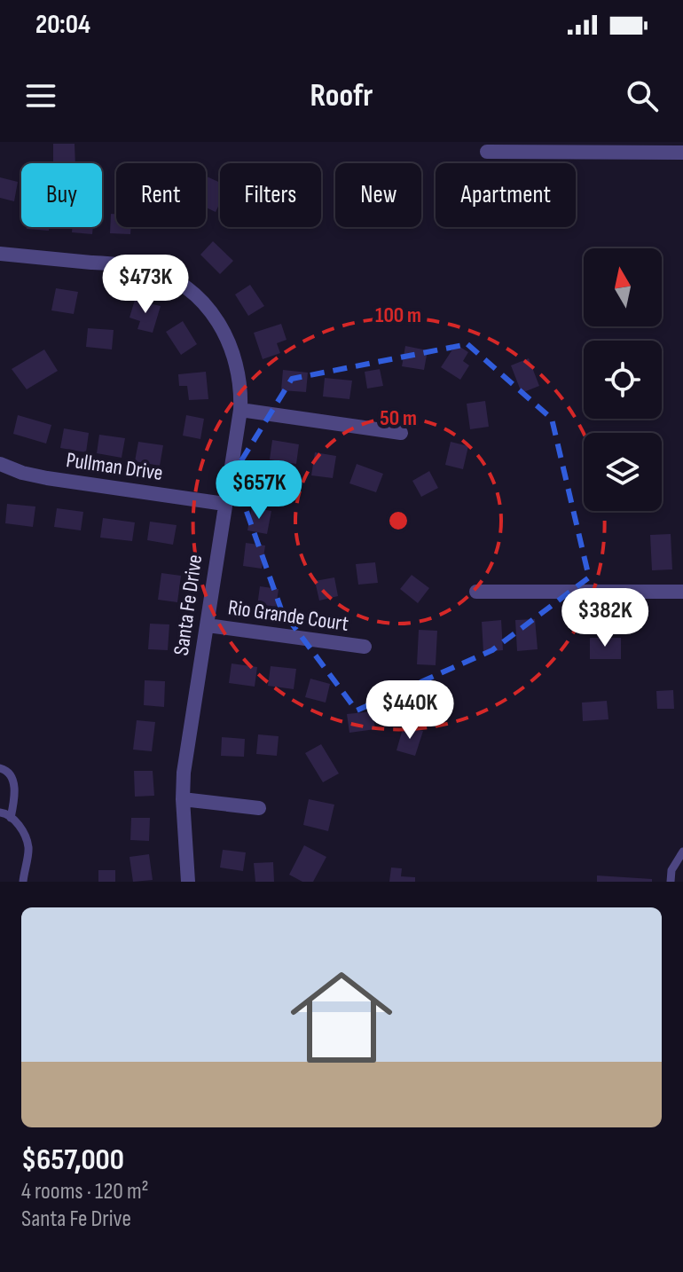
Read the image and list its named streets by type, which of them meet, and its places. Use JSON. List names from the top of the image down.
{
  "streets": {
    "street": ["Pullman Drive", "Santa Fe Drive", "Rio Grande Court"]
  },
  "crossings": [
    ["Pullman Drive", "Santa Fe Drive"],
    ["Santa Fe Drive", "Rio Grande Court"]
  ],
  "north": "top",
  "page": {
    "status": "20:04",
    "header": "Roofr",
    "chip": [
      "Buy",
      "Rent",
      "Filters",
      "New",
      "Apartment"
    ],
    "price": [
      "$473K",
      "$657K",
      "$382K",
      "$440K"
    ],
    "list": [
      {
        "name": "$657,000",
        "note": "4 rooms · 120 m² · Santa Fe Drive"
      }
    ]
  },
  "rings": ["100 m", "50 m"]
}
